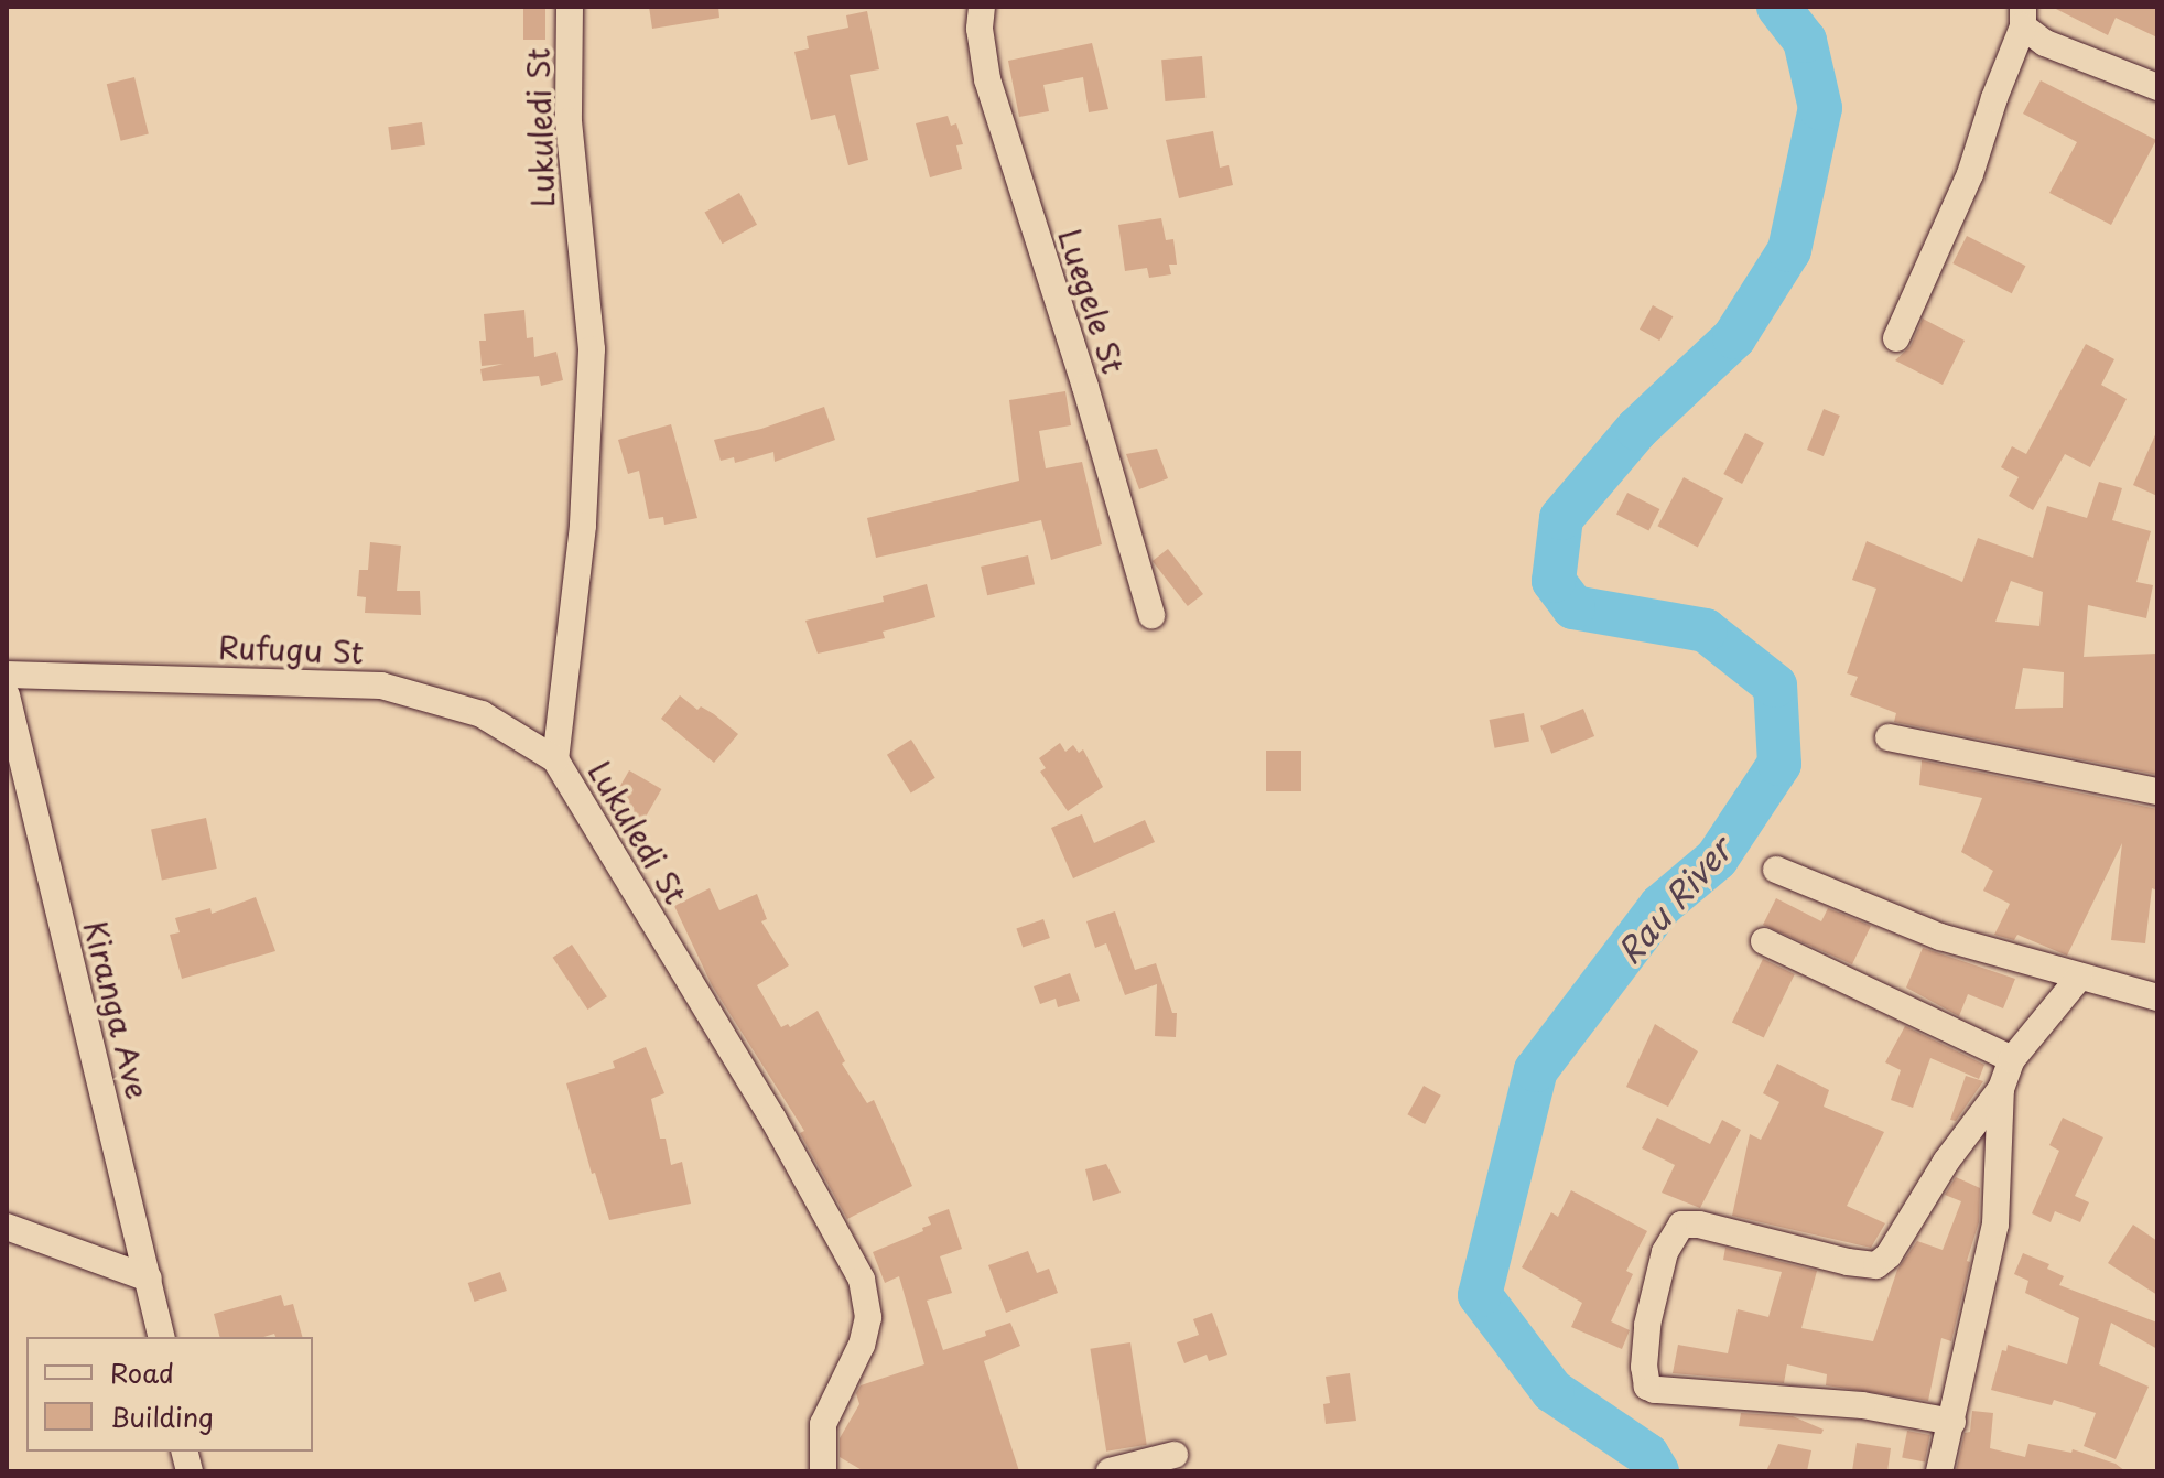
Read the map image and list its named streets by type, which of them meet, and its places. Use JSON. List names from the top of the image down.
{
  "streets": {
    "street": [
      "Lukuledi St",
      "Luegele St",
      "Rufugu St",
      "Kiranga Ave"
    ]
  },
  "crossings": [
    ["Lukuledi St", "Rufugu St"]
  ],
  "water": ["Rau River"],
  "legend": ["Road", "Building"]
}
